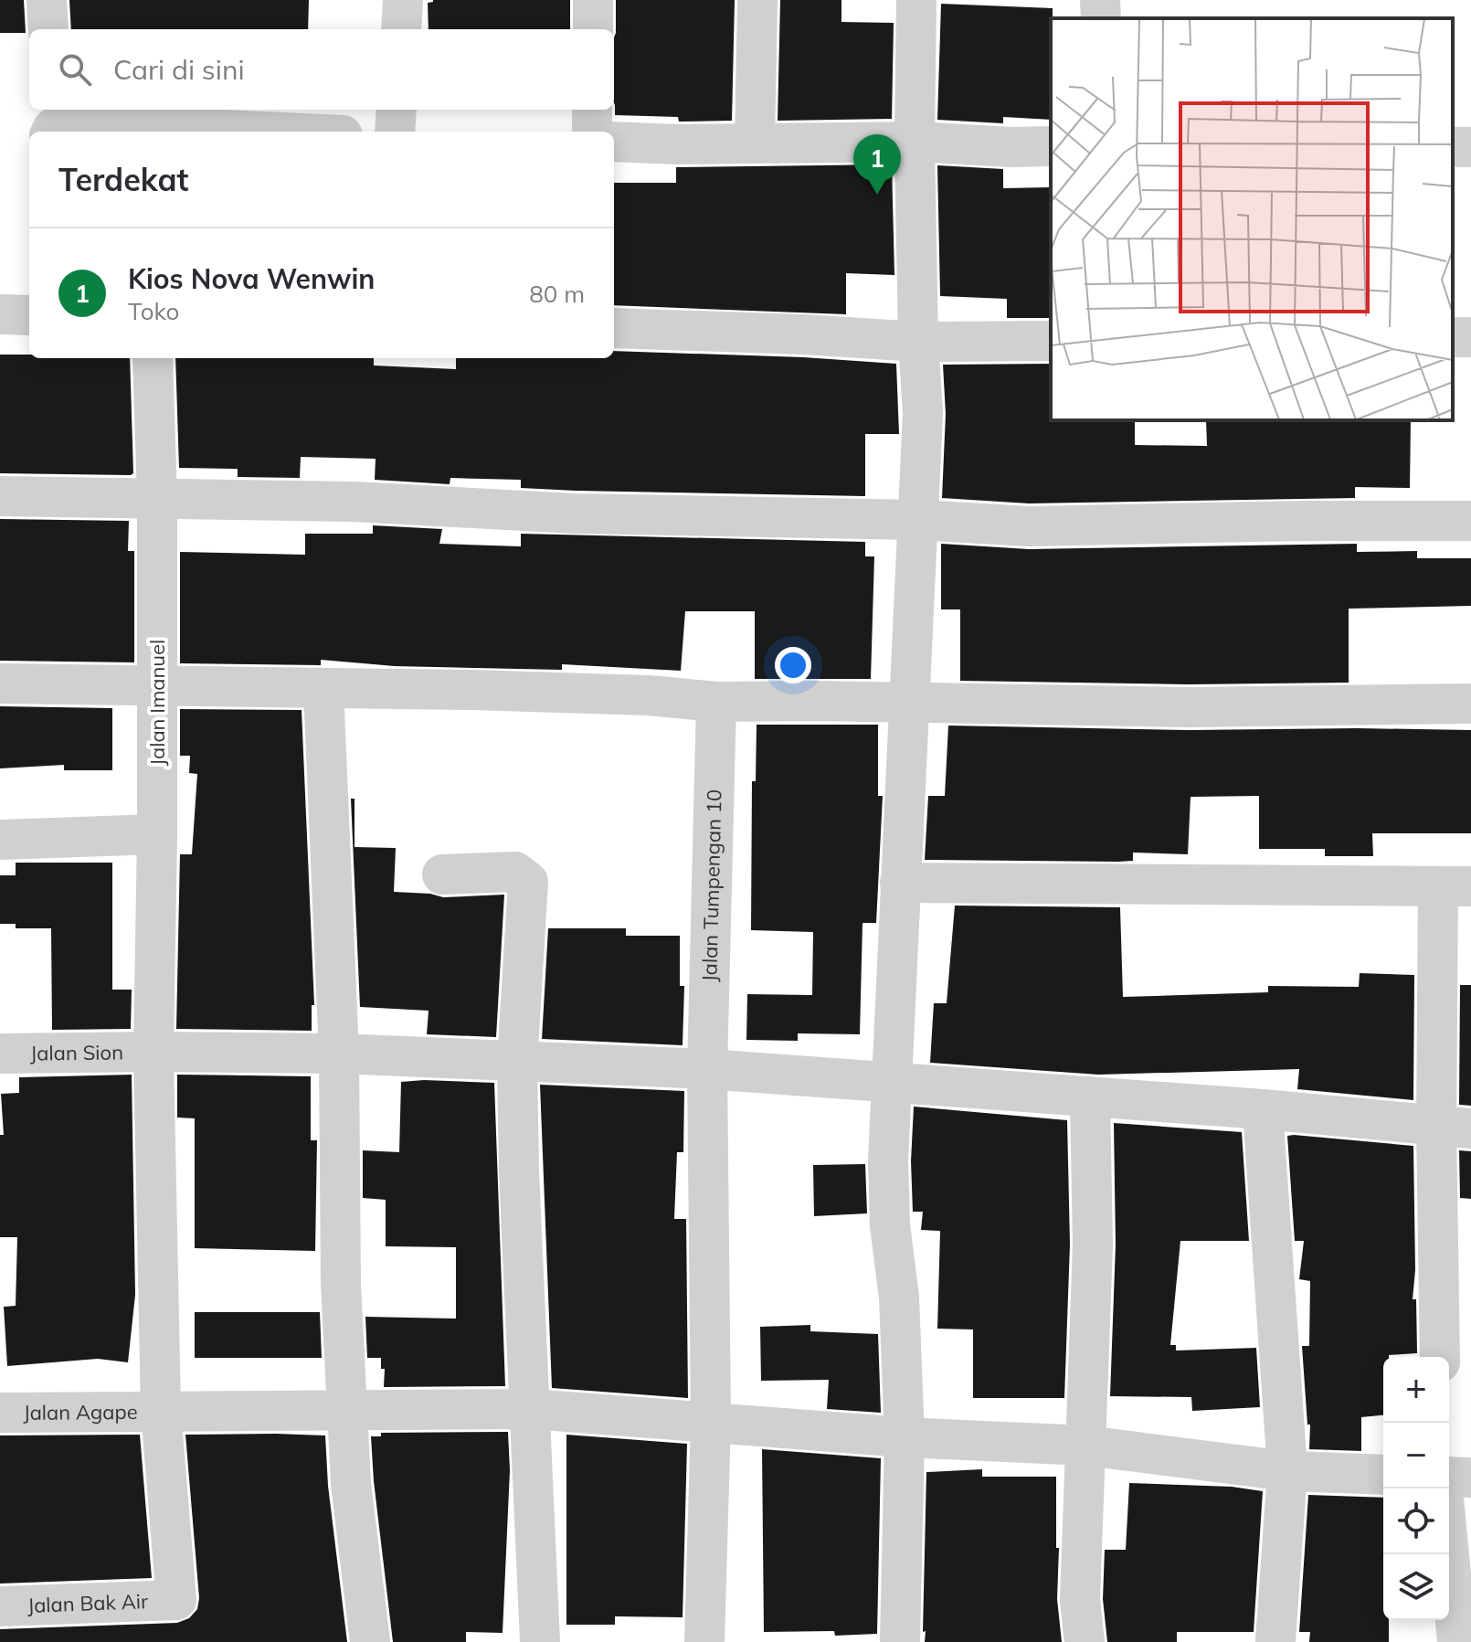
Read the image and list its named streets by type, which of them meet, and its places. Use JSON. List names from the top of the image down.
{
  "streets": {
    "street": [
      "Jalan Imanuel",
      "Jalan Tumpengan 10",
      "Jalan Sion",
      "Jalan Agape",
      "Jalan Bak Air"
    ]
  },
  "crossings": [
    ["Jalan Imanuel", "Jalan Sion"],
    ["Jalan Imanuel", "Jalan Agape"],
    ["Jalan Imanuel", "Jalan Bak Air"],
    ["Jalan Tumpengan 10", "Jalan Sion"],
    ["Jalan Tumpengan 10", "Jalan Agape"]
  ],
  "page": {
    "search": "Cari di sini",
    "heading": "Terdekat",
    "pins": "1",
    "list": [
      {
        "mark": "1",
        "name": "Kios Nova Wenwin",
        "note": "Toko",
        "value": "80 m"
      }
    ],
    "map_buttons": ["+", "−"]
  }
}
